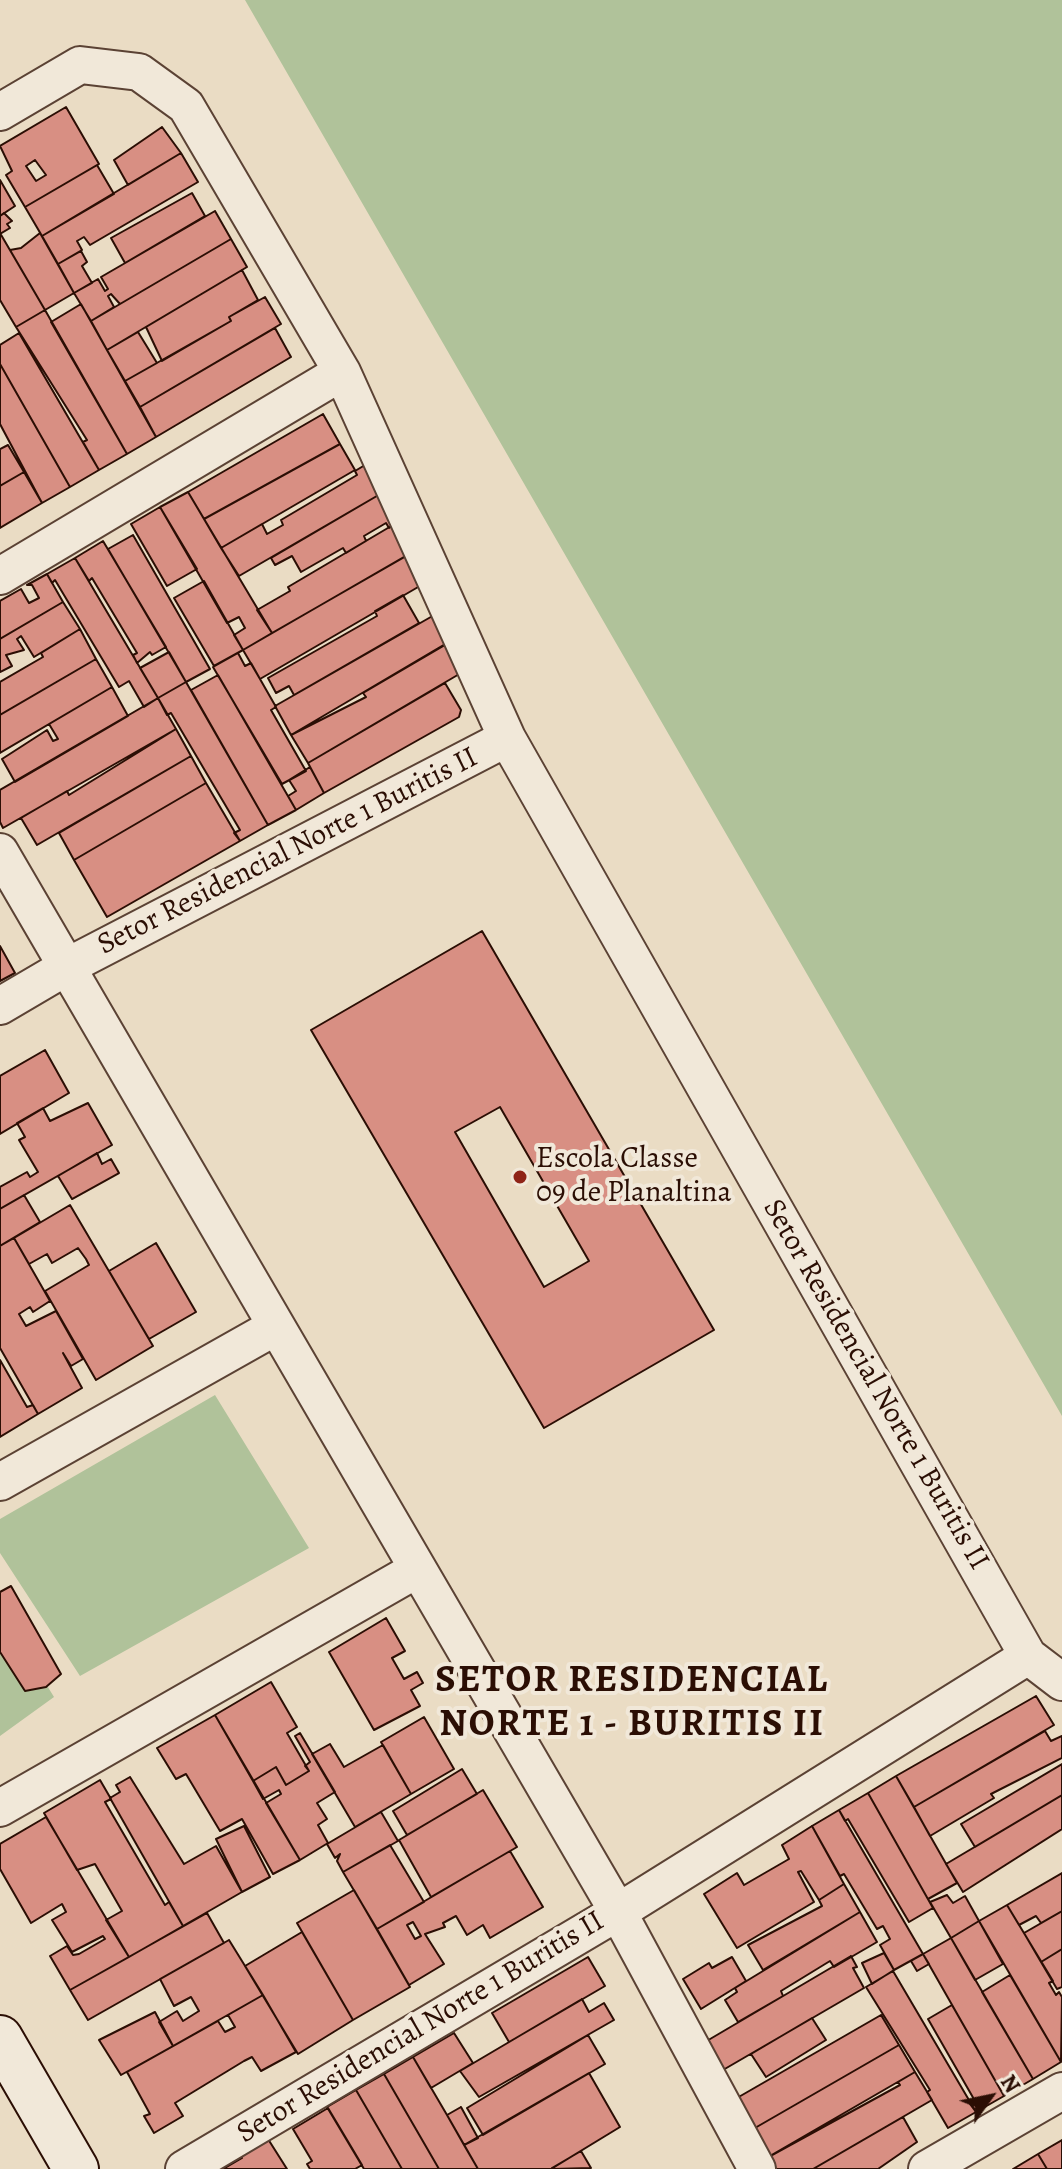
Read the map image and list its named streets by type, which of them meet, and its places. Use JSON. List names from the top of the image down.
{
  "streets": {
    "street": ["Setor Residencial Norte 1 Buritis II"]
  },
  "districts": ["SETOR RESIDENCIAL NORTE 1 - BURITIS II"],
  "places": ["Escola Classe 09 de Planaltina"],
  "north": "top right"
}
